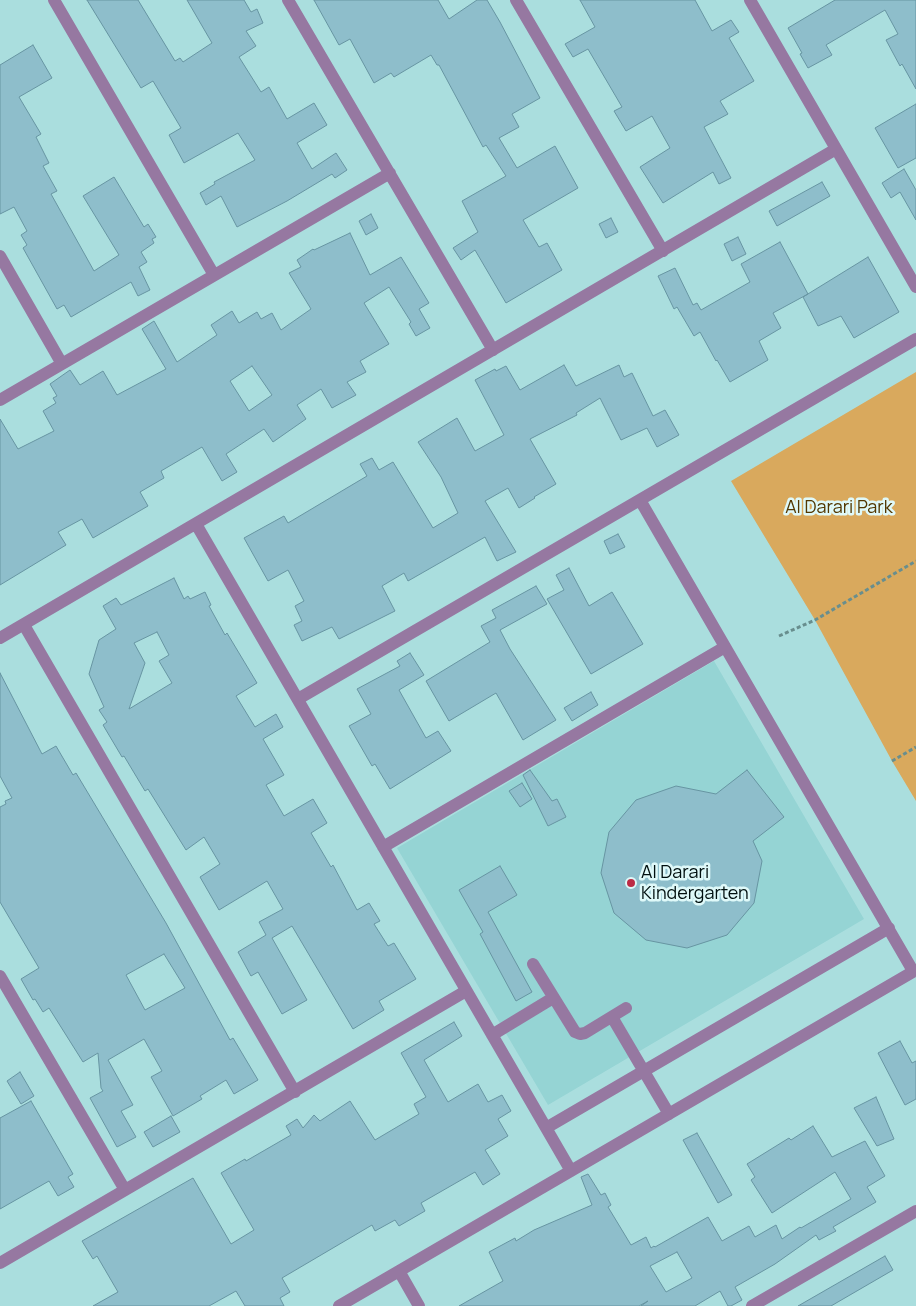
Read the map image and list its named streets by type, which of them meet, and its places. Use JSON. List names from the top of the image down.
{
  "parks": ["Al Darari Park"],
  "places": ["Al Darari Kindergarten"]
}
